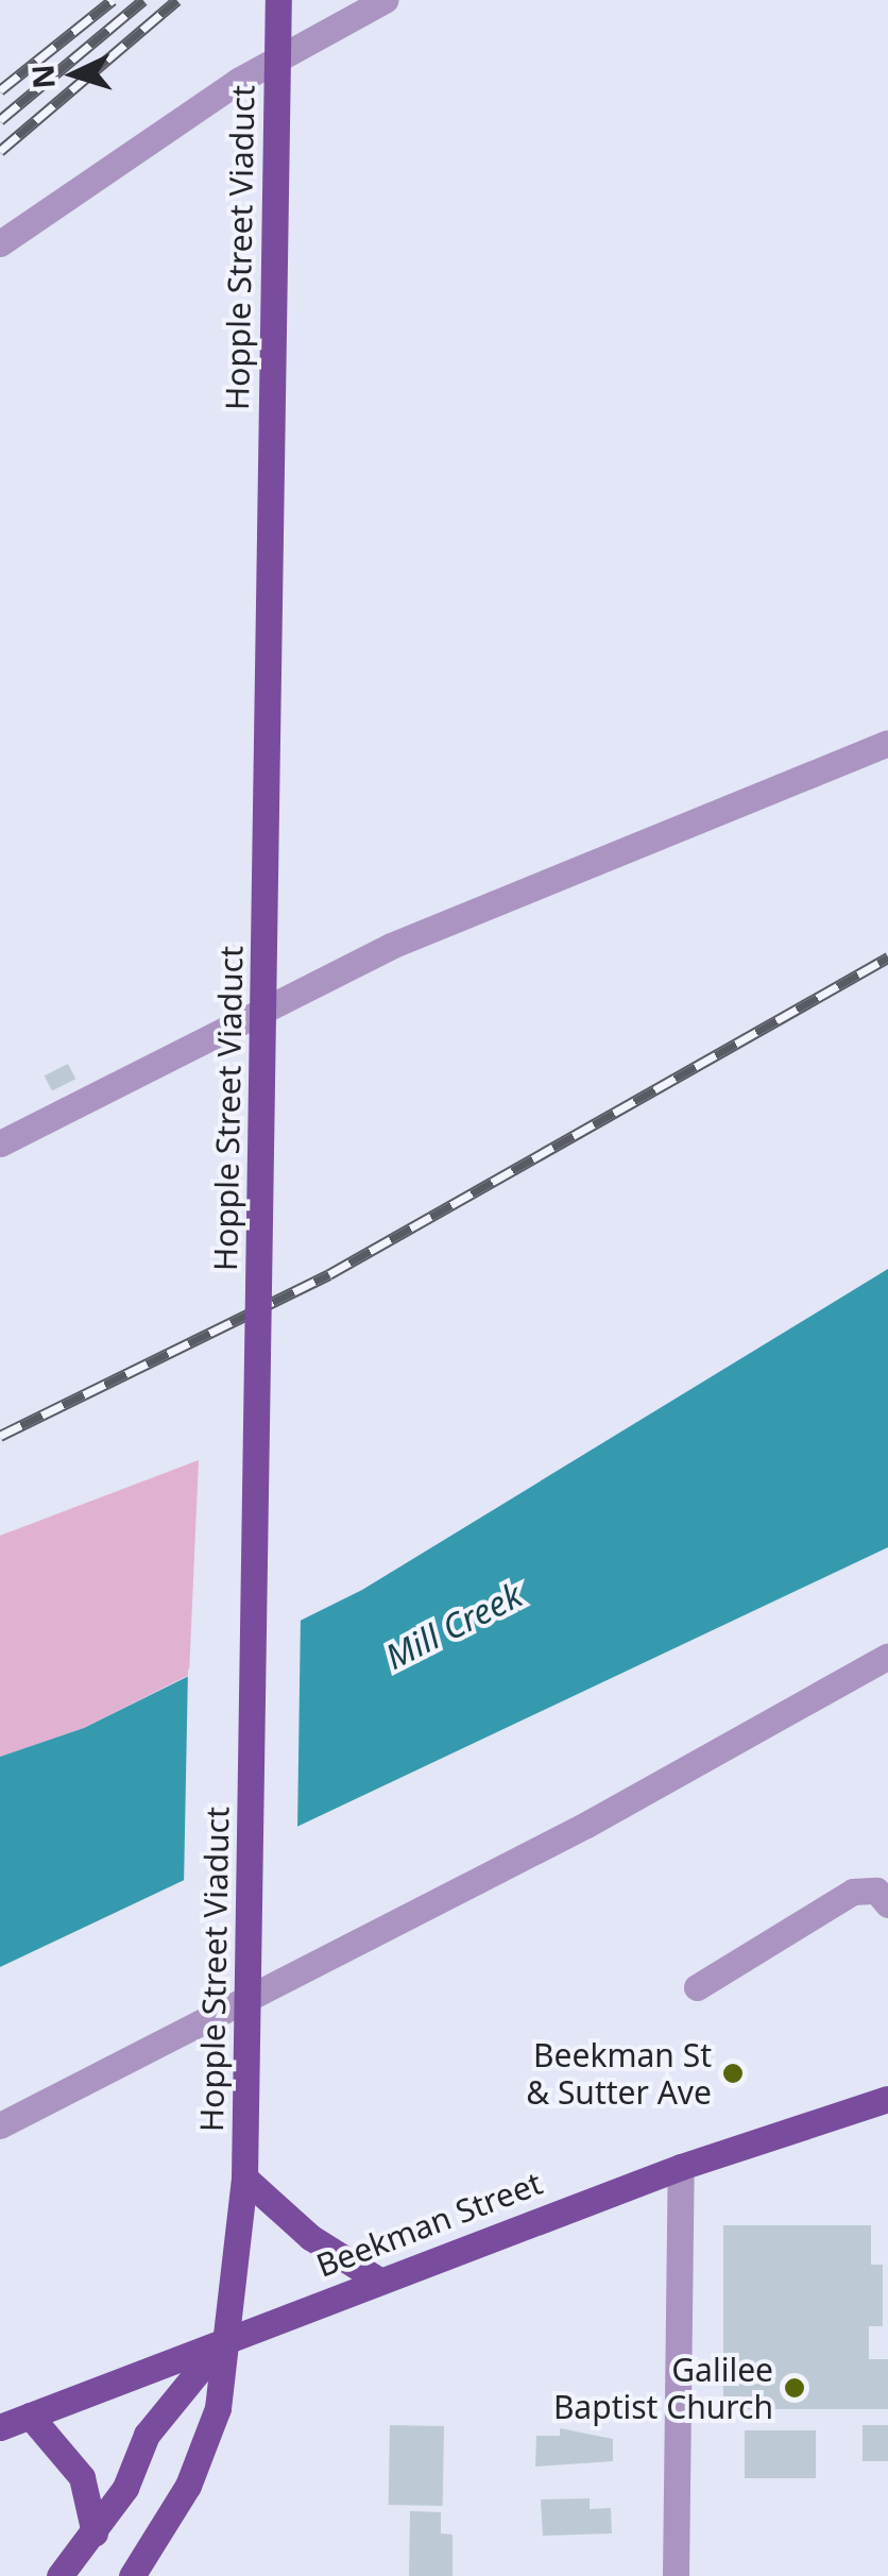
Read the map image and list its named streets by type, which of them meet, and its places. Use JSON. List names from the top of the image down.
{
  "streets": {
    "main road": ["Hopple Street Viaduct", "Beekman Street"]
  },
  "crossings": [
    ["Hopple Street Viaduct", "Beekman Street"]
  ],
  "water": ["Mill Creek"],
  "places": ["Beekman St & Sutter Ave", "Galilee Baptist Church"],
  "north": "left"
}
